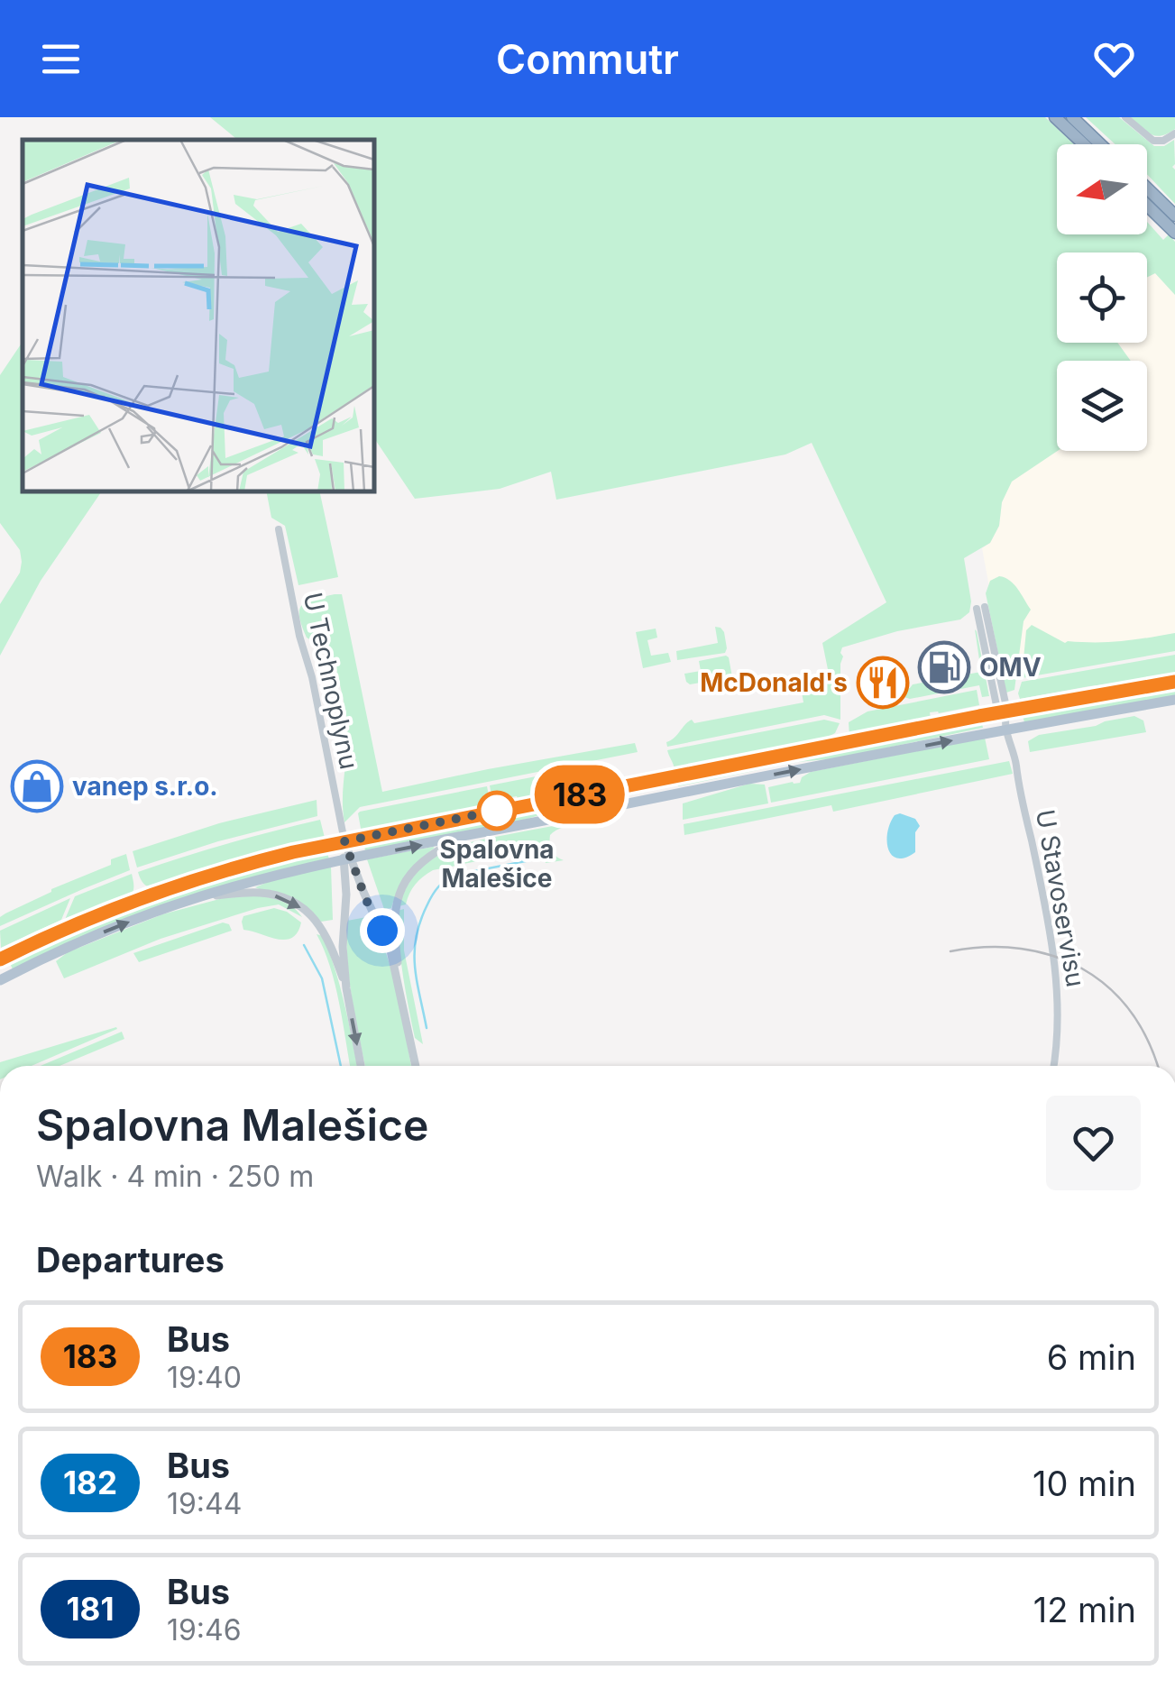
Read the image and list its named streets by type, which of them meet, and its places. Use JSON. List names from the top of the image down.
{
  "streets": {
    "street": ["U Technoplynu", "U Stavoservisu"]
  },
  "places": {
    "fuel station": ["OMV"],
    "restaurant": ["McDonald's"],
    "shop": ["vanep s.r.o."],
    "other": ["Spalovna Malešice"]
  },
  "lines": ["bus line 183"],
  "north": "left",
  "page": {
    "header": "Commutr",
    "on_map": "183",
    "heading": [
      ["Spalovna Malešice", "Walk · 4 min · 250 m"],
      "Departures"
    ],
    "list": [
      {
        "mark": "183",
        "name": "Bus",
        "note": "19:40",
        "value": "6 min"
      },
      {
        "mark": "182",
        "name": "Bus",
        "note": "19:44",
        "value": "10 min"
      },
      {
        "mark": "181",
        "name": "Bus",
        "note": "19:46",
        "value": "12 min"
      }
    ]
  }
}
